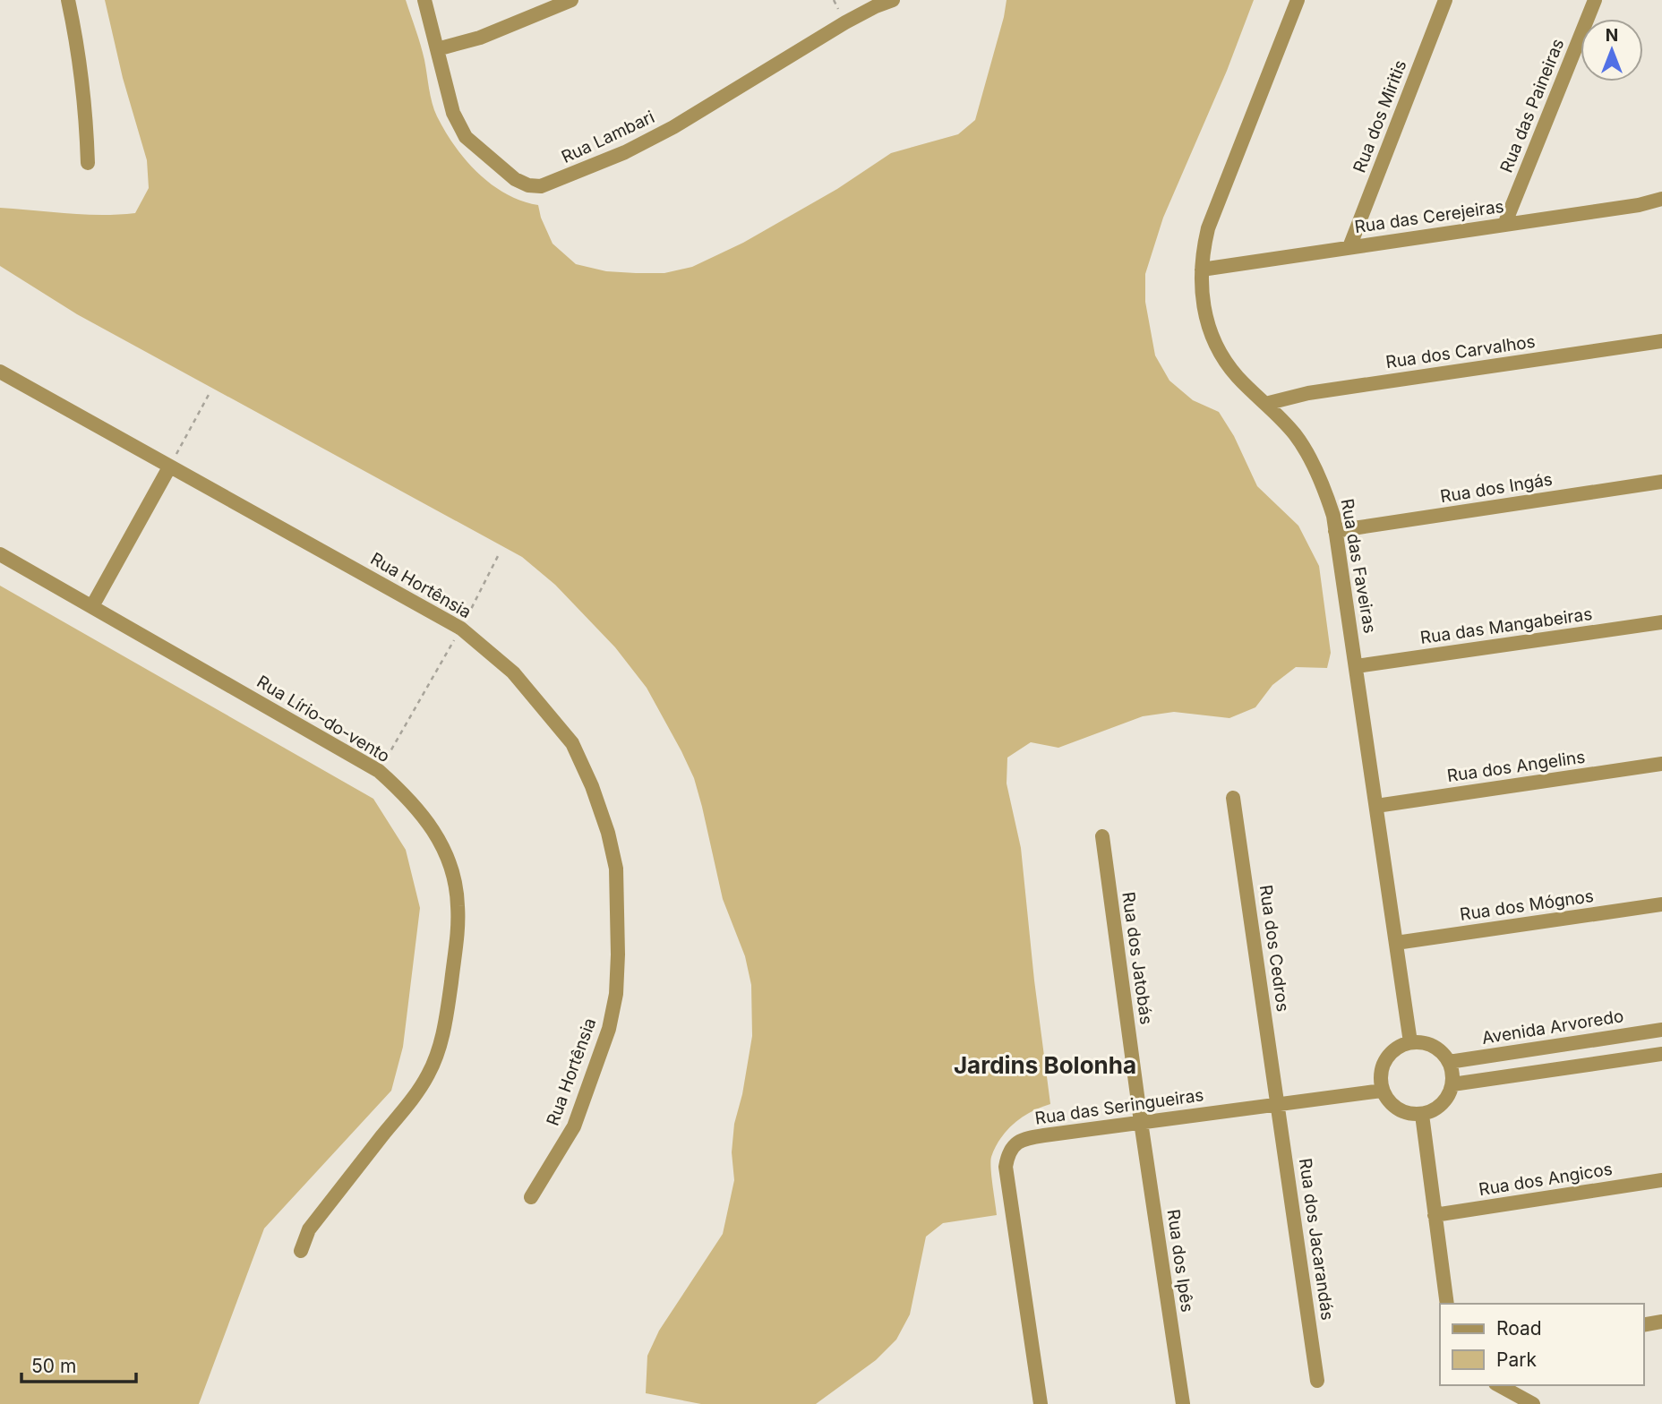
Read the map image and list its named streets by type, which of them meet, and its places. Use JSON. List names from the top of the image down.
{
  "streets": {
    "street": [
      "Rua das Paineiras",
      "Rua dos Miritis",
      "Rua Lambari",
      "Rua das Cerejeiras",
      "Rua dos Carvalhos",
      "Rua dos Ingás",
      "Rua das Faveiras",
      "Rua Hortênsia",
      "Rua das Mangabeiras",
      "Rua Lírio-do-vento",
      "Rua dos Angelins",
      "Rua dos Mógnos",
      "Rua dos Cedros",
      "Rua dos Jatobás",
      "Avenida Arvoredo",
      "Rua das Seringueiras",
      "Rua dos Angicos",
      "Rua dos Jacarandás",
      "Rua dos Ipês"
    ]
  },
  "crossings": [
    ["Rua das Paineiras", "Rua das Cerejeiras"],
    ["Rua dos Miritis", "Rua das Cerejeiras"],
    ["Rua das Cerejeiras", "Rua das Faveiras"],
    ["Rua dos Carvalhos", "Rua das Faveiras"],
    ["Rua dos Ingás", "Rua das Faveiras"],
    ["Rua das Faveiras", "Rua das Mangabeiras"],
    ["Rua das Faveiras", "Rua dos Angelins"],
    ["Rua das Faveiras", "Rua dos Mógnos"],
    ["Rua das Faveiras", "Avenida Arvoredo"],
    ["Rua das Faveiras", "Rua das Seringueiras"],
    ["Rua dos Cedros", "Rua das Seringueiras"],
    ["Rua dos Cedros", "Rua dos Jacarandás"],
    ["Rua dos Jatobás", "Rua das Seringueiras"],
    ["Rua dos Jatobás", "Rua dos Ipês"],
    ["Avenida Arvoredo", "Rua das Seringueiras"],
    ["Rua das Seringueiras", "Rua dos Jacarandás"],
    ["Rua das Seringueiras", "Rua dos Ipês"]
  ],
  "districts": ["Jardins Bolonha"],
  "legend": ["Road", "Park"],
  "scale_bar": "50 m",
  "north": "top"
}
